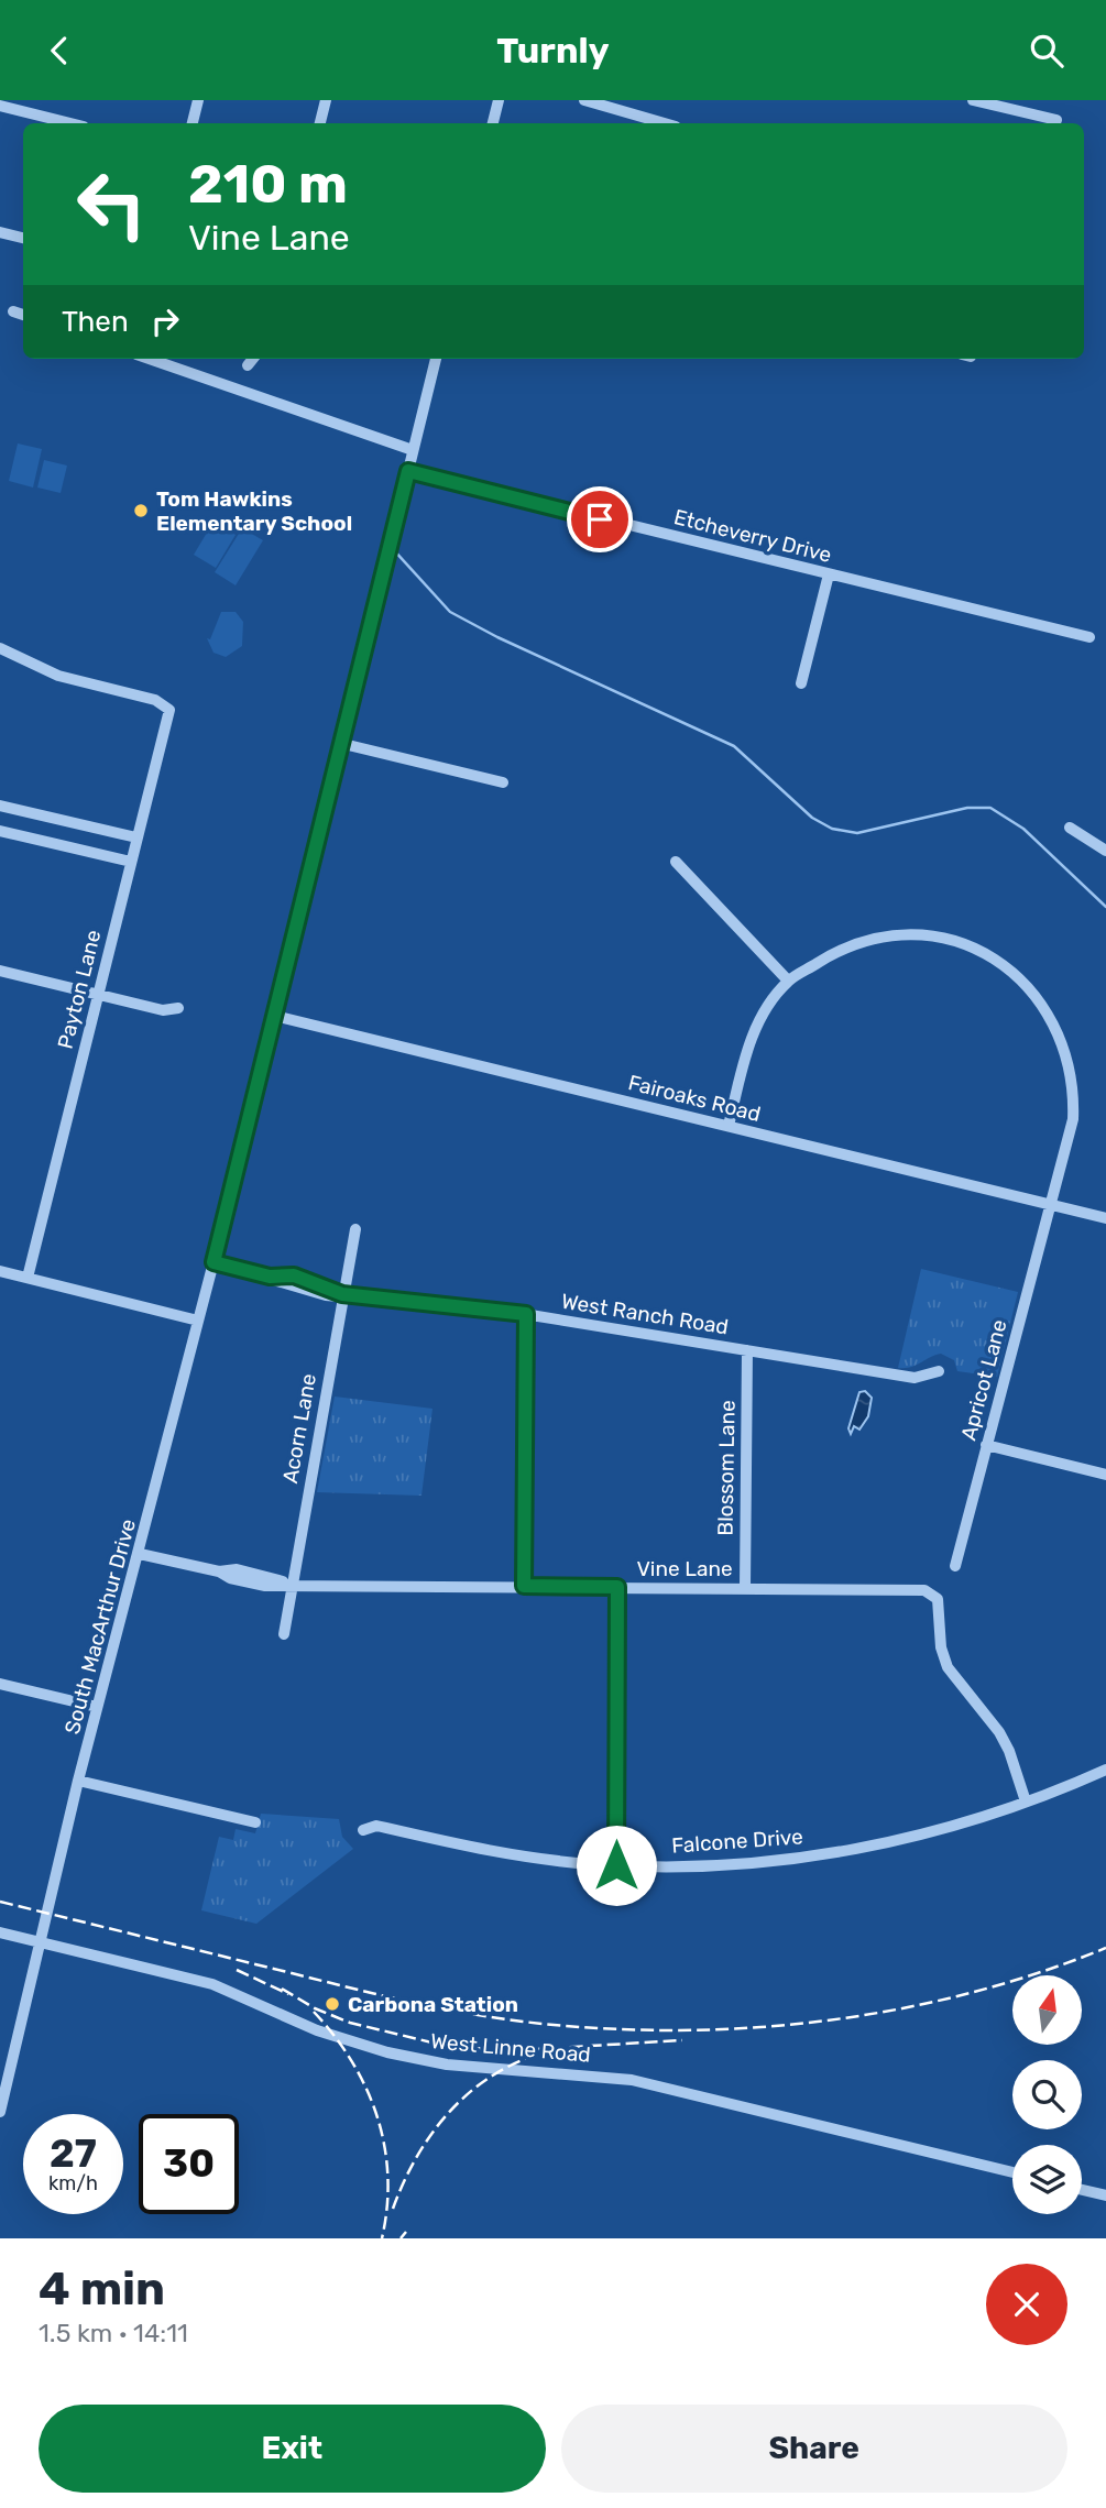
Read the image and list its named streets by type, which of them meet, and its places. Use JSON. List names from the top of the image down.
{
  "streets": {
    "street": [
      "Etcheverry Drive",
      "Payton Lane",
      "Fairoaks Road",
      "West Ranch Road",
      "Apricot Lane",
      "Acorn Lane",
      "Blossom Lane",
      "Vine Lane",
      "South MacArthur Drive",
      "Falcone Drive",
      "West Linne Road"
    ]
  },
  "crossings": [
    ["Fairoaks Road", "Apricot Lane"],
    ["West Ranch Road", "Acorn Lane"],
    ["West Ranch Road", "Blossom Lane"],
    ["Acorn Lane", "Vine Lane"],
    ["Blossom Lane", "Vine Lane"],
    ["Vine Lane", "South MacArthur Drive"],
    ["Vine Lane", "Falcone Drive"],
    ["South MacArthur Drive", "West Linne Road"]
  ],
  "places": ["Tom Hawkins Elementary School", "Carbona Station"],
  "north": "top",
  "page": {
    "header": "Turnly",
    "turn": ["210 m", "Vine Lane"],
    "then": "Then",
    "speed": "27 km/h",
    "limit": "30",
    "heading": ["4 min", "1.5 km · 14:11"],
    "buttons": ["Exit", "Share"]
  }
}
